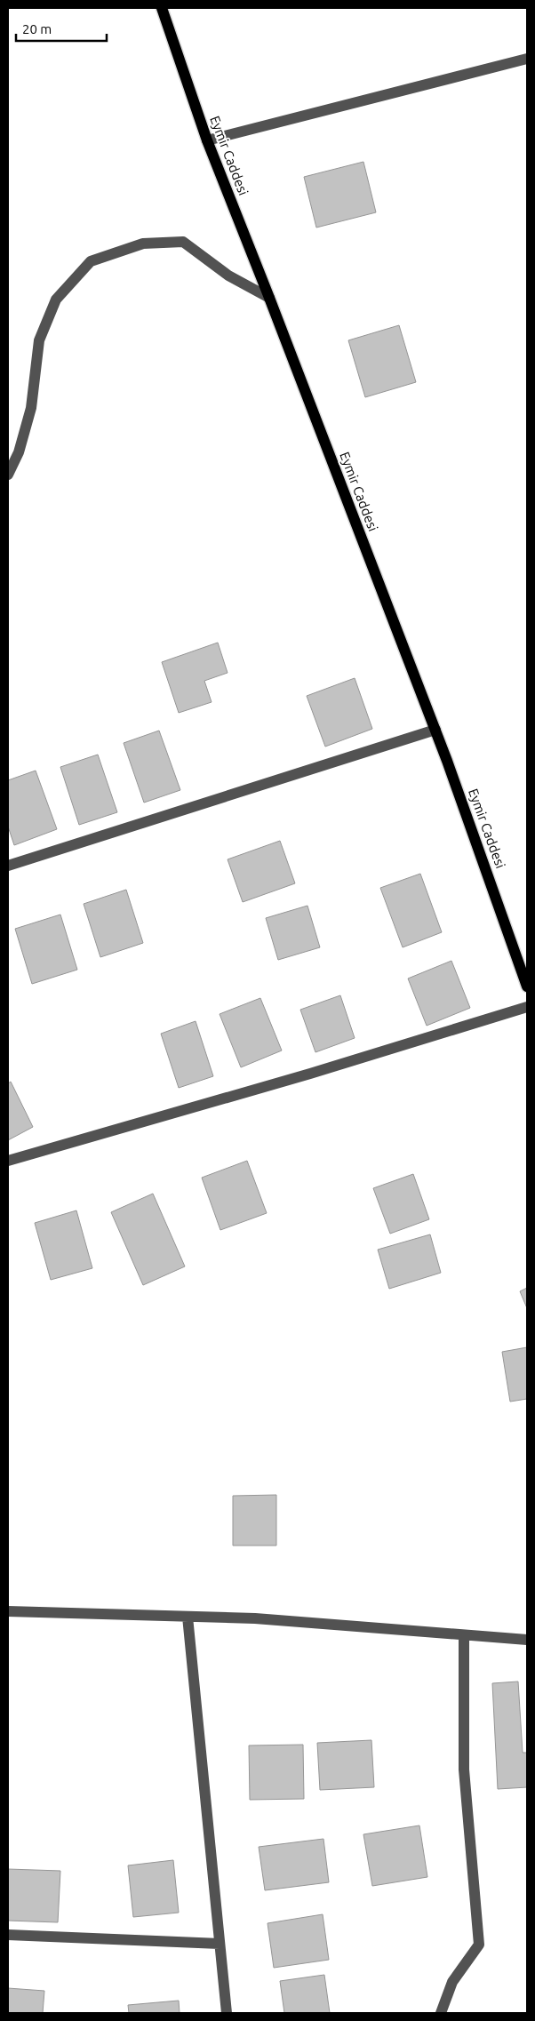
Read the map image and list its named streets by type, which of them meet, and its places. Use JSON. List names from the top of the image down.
{
  "streets": {
    "main road": ["Eymir Caddesi"]
  },
  "scale_bar": "20 m"
}
